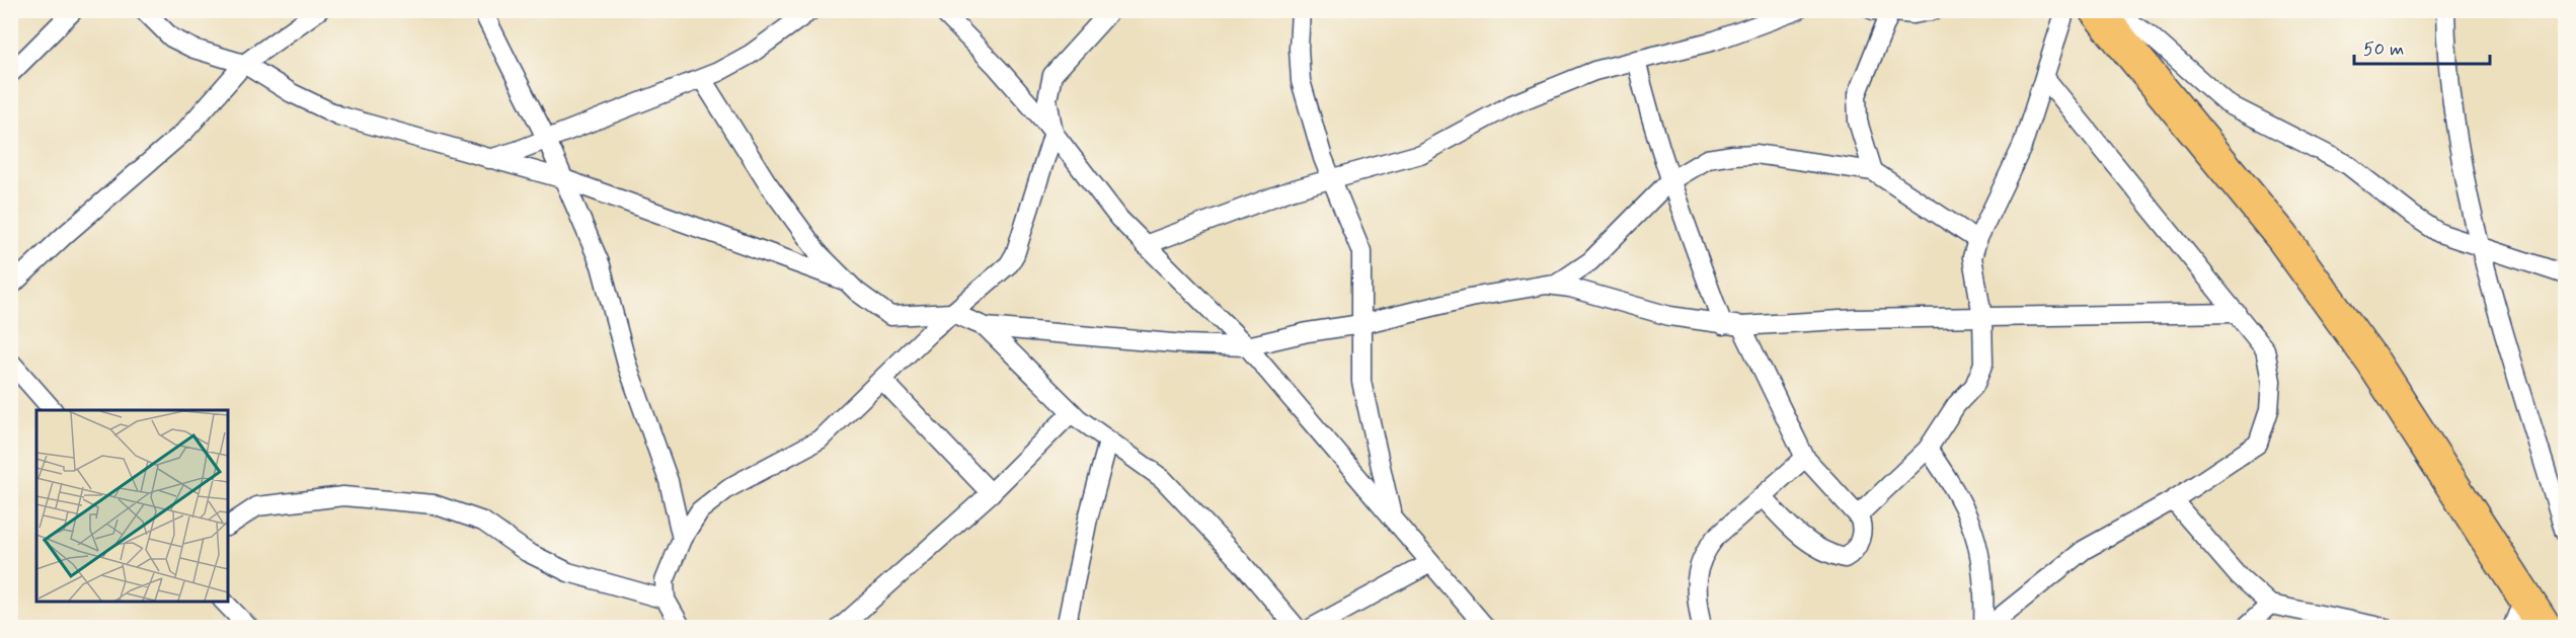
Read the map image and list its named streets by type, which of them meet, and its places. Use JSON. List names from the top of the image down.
{
  "scale_bar": "50 m"
}
